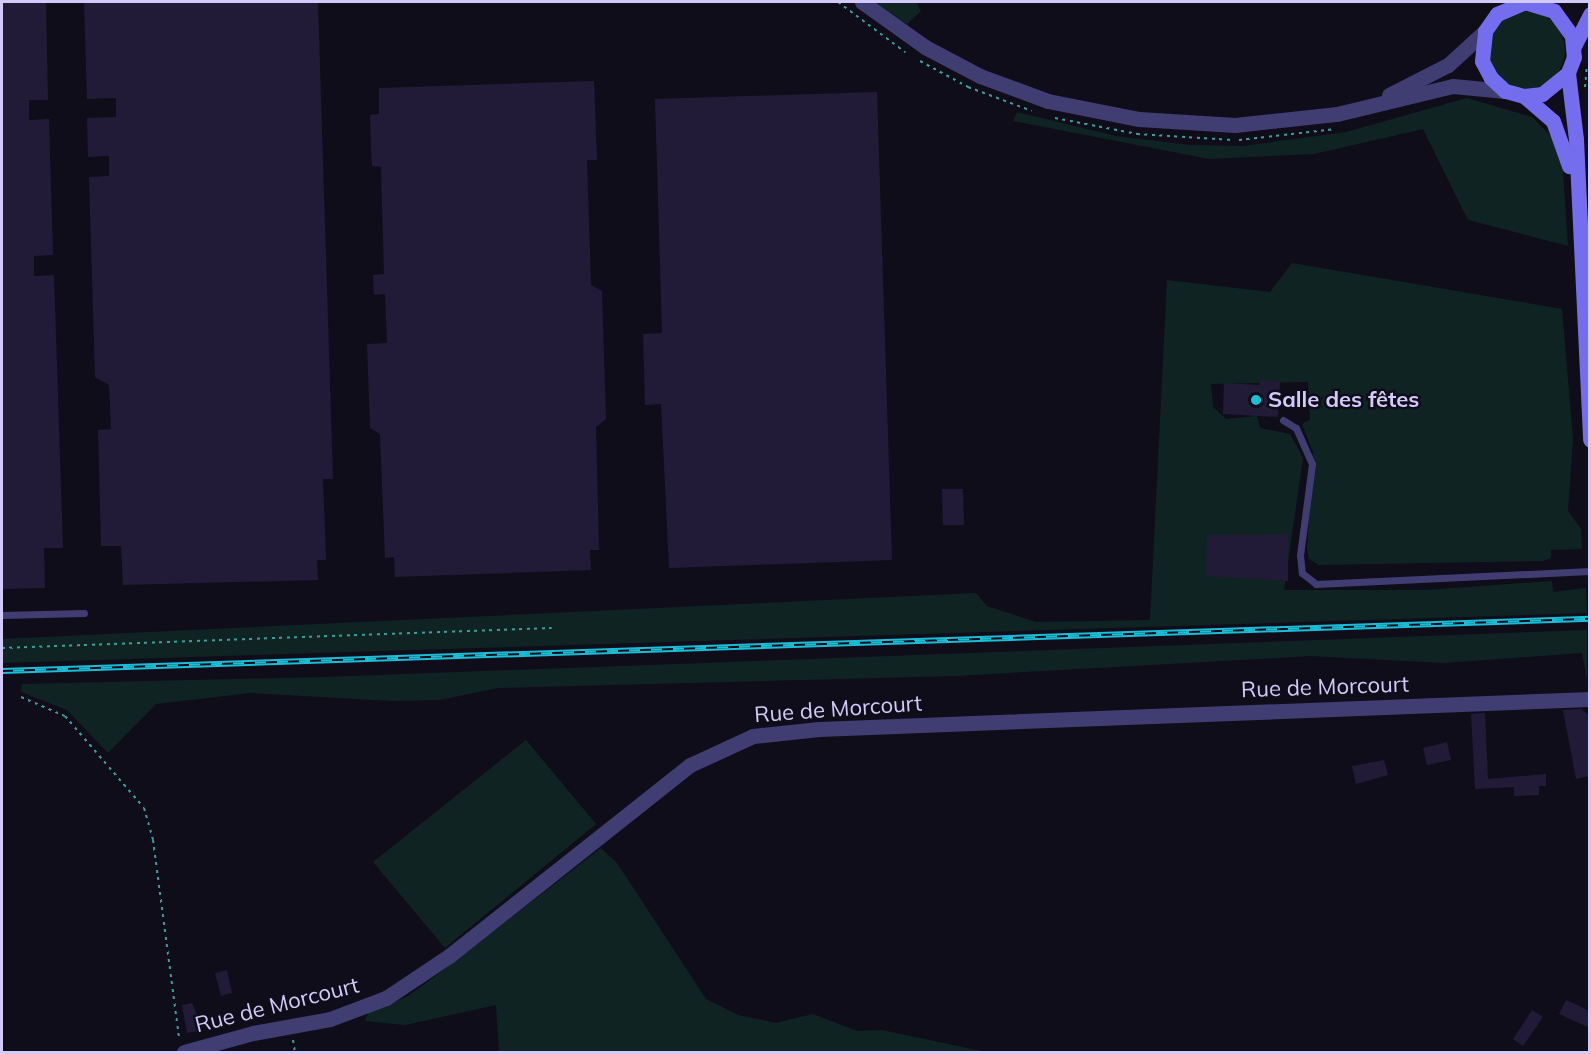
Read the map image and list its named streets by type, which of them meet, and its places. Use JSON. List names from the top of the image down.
{
  "streets": {
    "street": ["Rue de Morcourt"]
  },
  "places": ["Salle des fêtes"]
}
